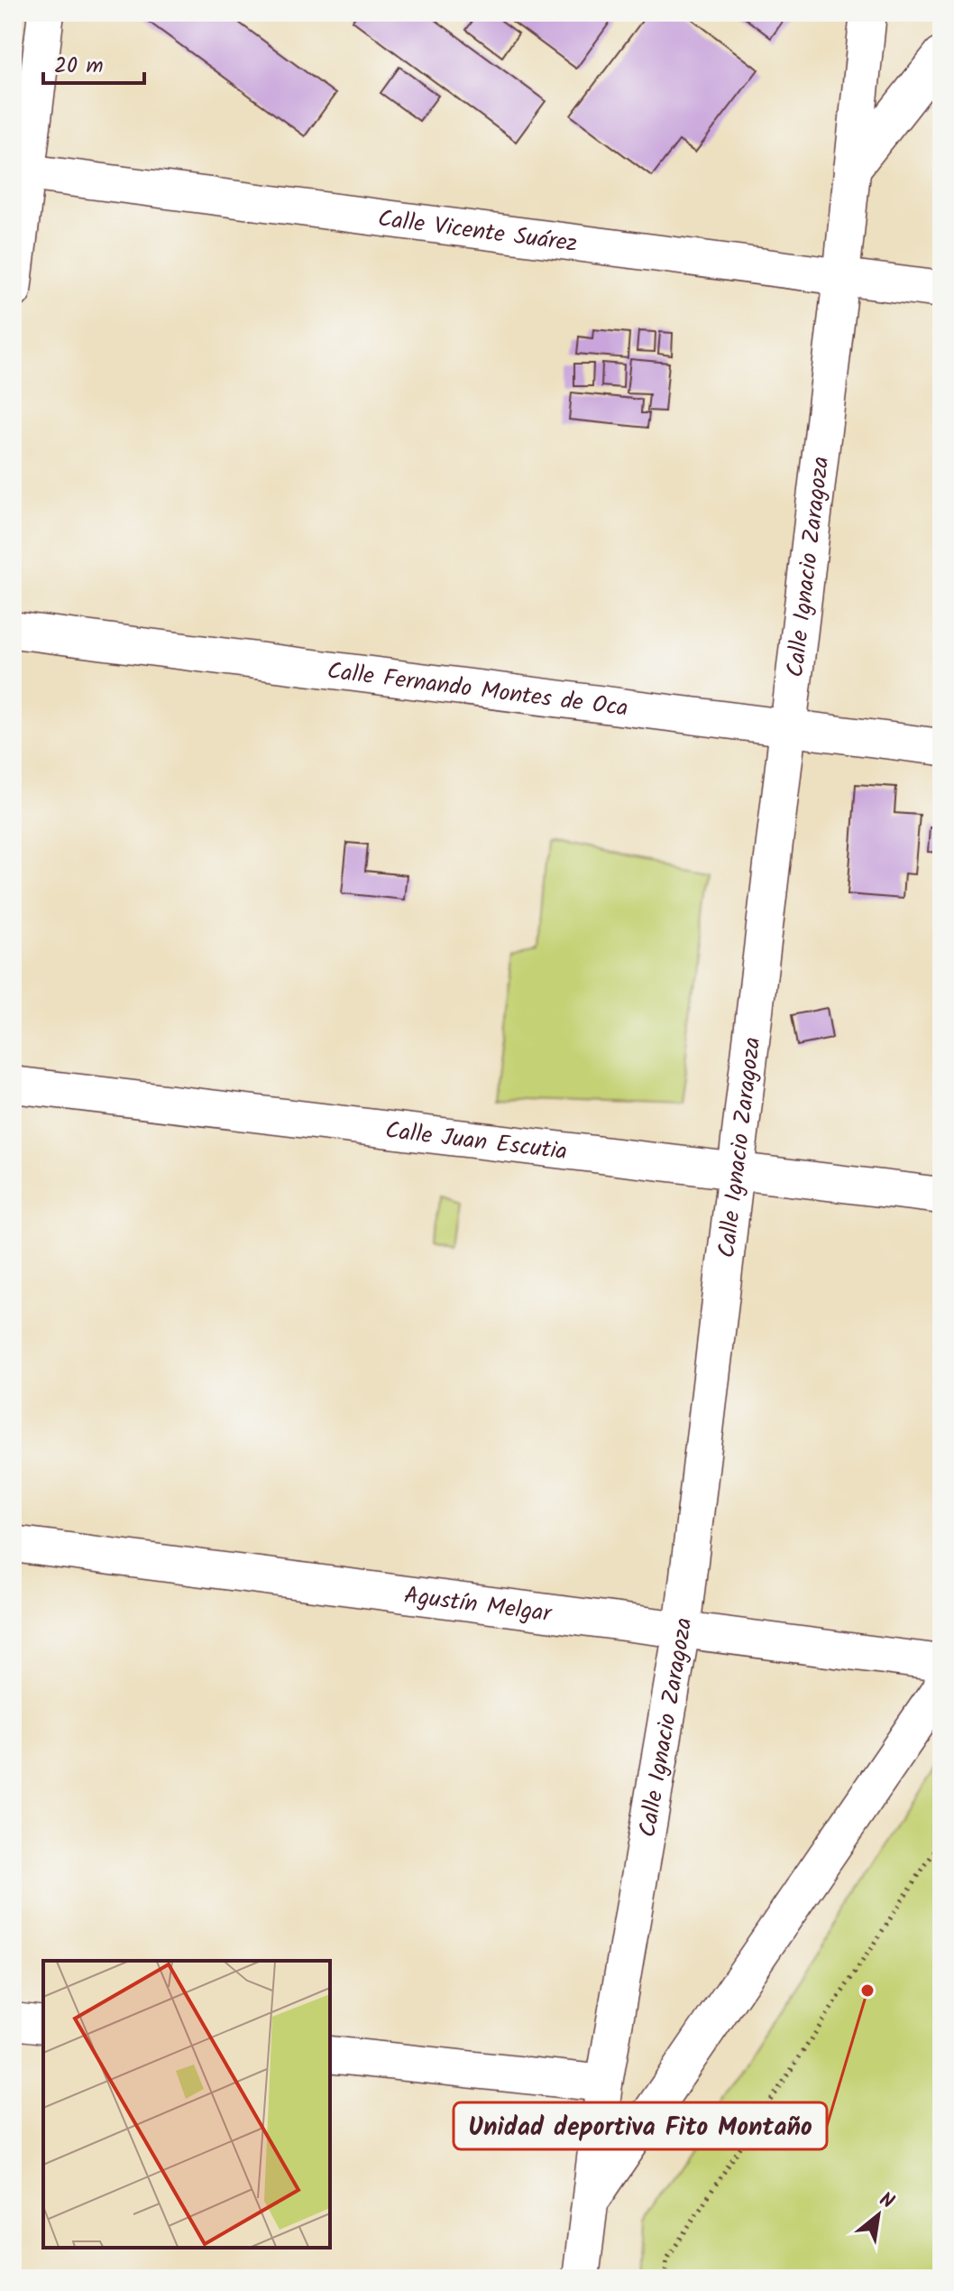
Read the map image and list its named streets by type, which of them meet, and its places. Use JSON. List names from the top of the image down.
{
  "streets": {
    "street": [
      "Calle Vicente Suárez",
      "Calle Ignacio Zaragoza",
      "Calle Fernando Montes de Oca",
      "Calle Juan Escutia",
      "Agustín Melgar"
    ]
  },
  "crossings": [
    ["Calle Vicente Suárez", "Calle Ignacio Zaragoza"],
    ["Calle Ignacio Zaragoza", "Calle Fernando Montes de Oca"],
    ["Calle Ignacio Zaragoza", "Calle Juan Escutia"],
    ["Calle Ignacio Zaragoza", "Agustín Melgar"]
  ],
  "places": ["Unidad deportiva Fito Montaño"],
  "scale_bar": "20 m",
  "north": "top right"
}
